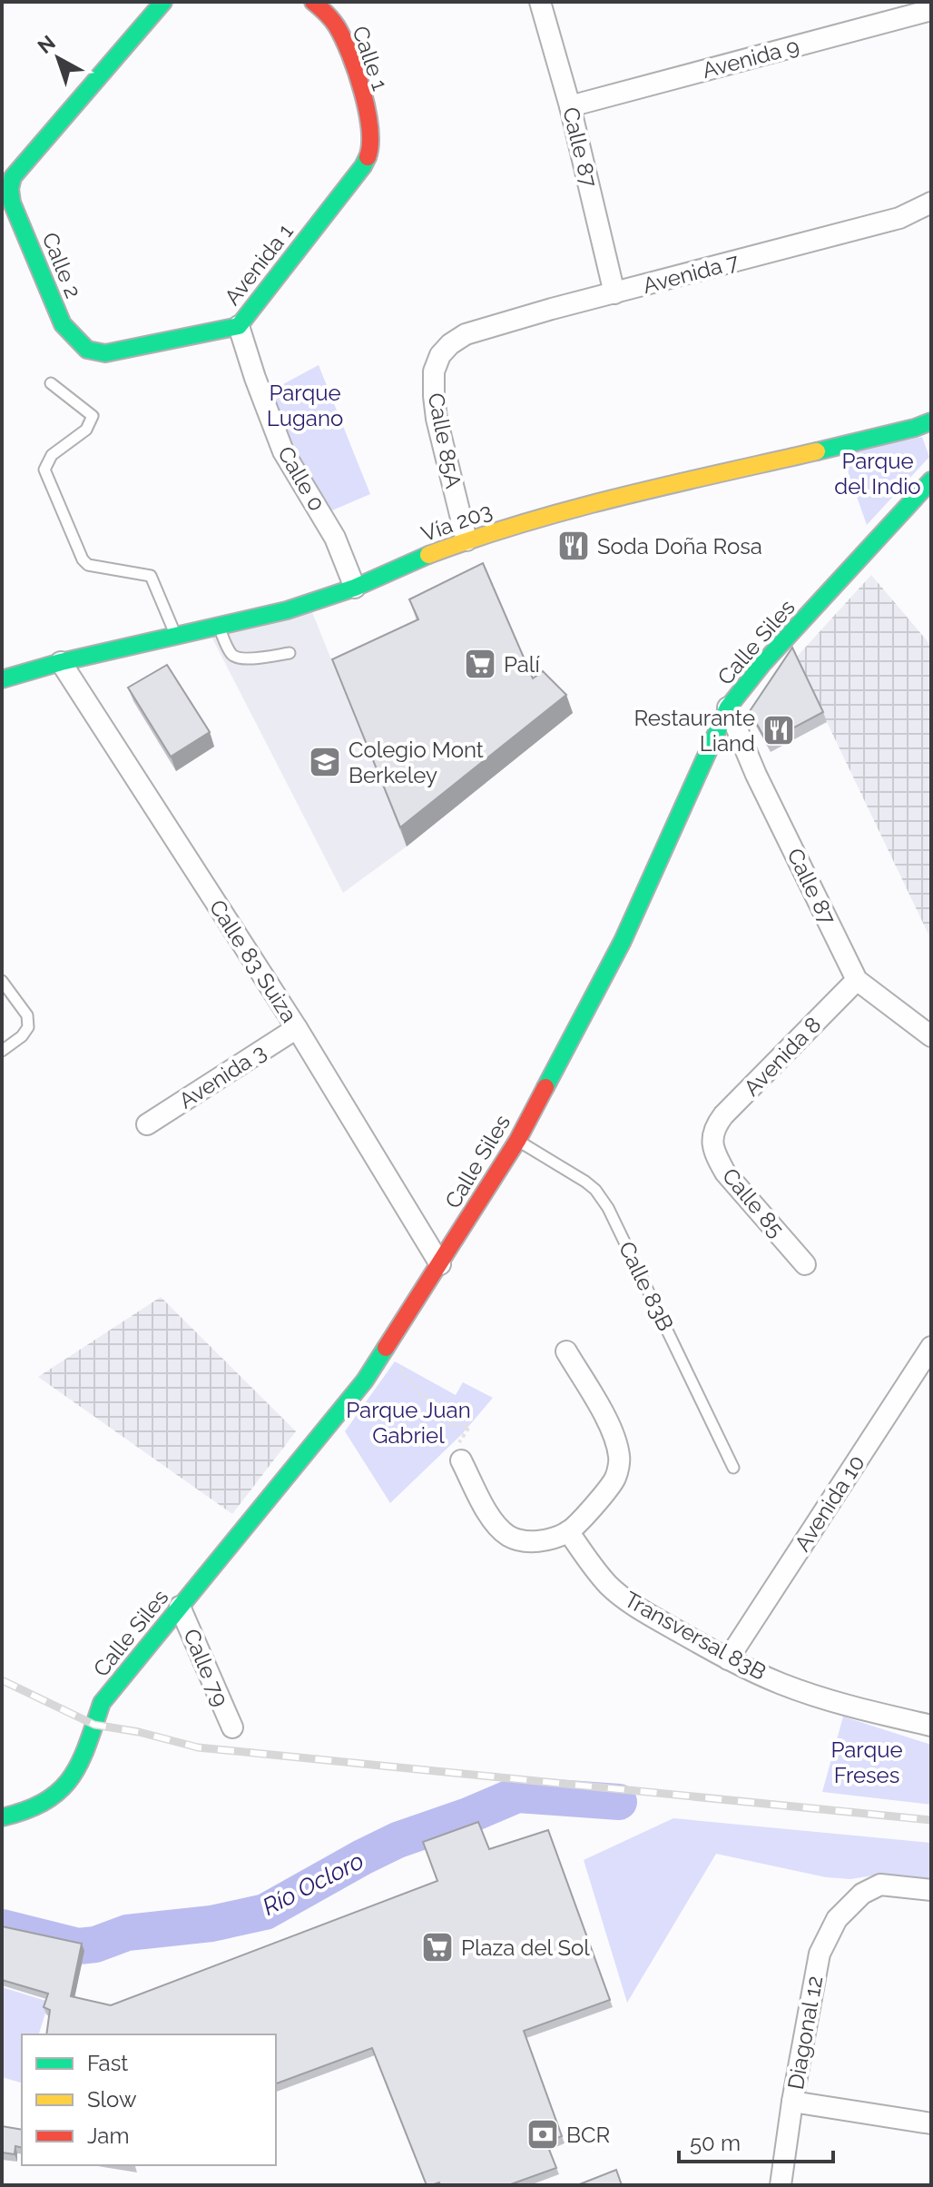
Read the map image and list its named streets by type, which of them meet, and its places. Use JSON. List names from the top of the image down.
{
  "streets": {
    "street": [
      "Calle 1",
      "Avenida 9",
      "Calle 87",
      "Avenida 1",
      "Calle 2",
      "Avenida 7",
      "Calle 85A",
      "Calle 0",
      "Vía 203",
      "Calle Siles",
      "Calle 83 Suiza",
      "Avenida 8",
      "Avenida 3",
      "Calle 85",
      "Avenida 10",
      "Transversal 83B",
      "Calle 79",
      "Diagonal 12"
    ],
    "lane": ["Calle 83B"]
  },
  "crossings": [
    ["Calle 1", "Avenida 1"],
    ["Avenida 9", "Calle 87"],
    ["Calle 87", "Avenida 7"],
    ["Calle 87", "Calle Siles"],
    ["Calle 87", "Avenida 8"],
    ["Avenida 1", "Calle 2"],
    ["Avenida 1", "Calle 0"],
    ["Avenida 7", "Calle 85A"],
    ["Calle 85A", "Vía 203"],
    ["Calle 0", "Vía 203"],
    ["Vía 203", "Calle 83 Suiza"],
    ["Calle Siles", "Calle 83 Suiza"],
    ["Calle Siles", "Calle 83B"],
    ["Calle Siles", "Calle 79"],
    ["Calle 83 Suiza", "Avenida 3"],
    ["Avenida 8", "Calle 85"],
    ["Avenida 10", "Transversal 83B"]
  ],
  "water": ["Río Ocloro"],
  "parks": [
    "Parque Lugano",
    "Parque del Indio",
    "Parque Juan Gabriel",
    "Parque Freses"
  ],
  "places": {
    "restaurant": ["Soda Doña Rosa", "Restaurante Liand"],
    "supermarket": ["Palí", "Plaza del Sol"],
    "school or university": ["Colegio Mont Berkeley"],
    "bank": ["BCR"]
  },
  "legend": ["Fast", "Slow", "Jam"],
  "scale_bar": "50 m",
  "north": "top left"
}
